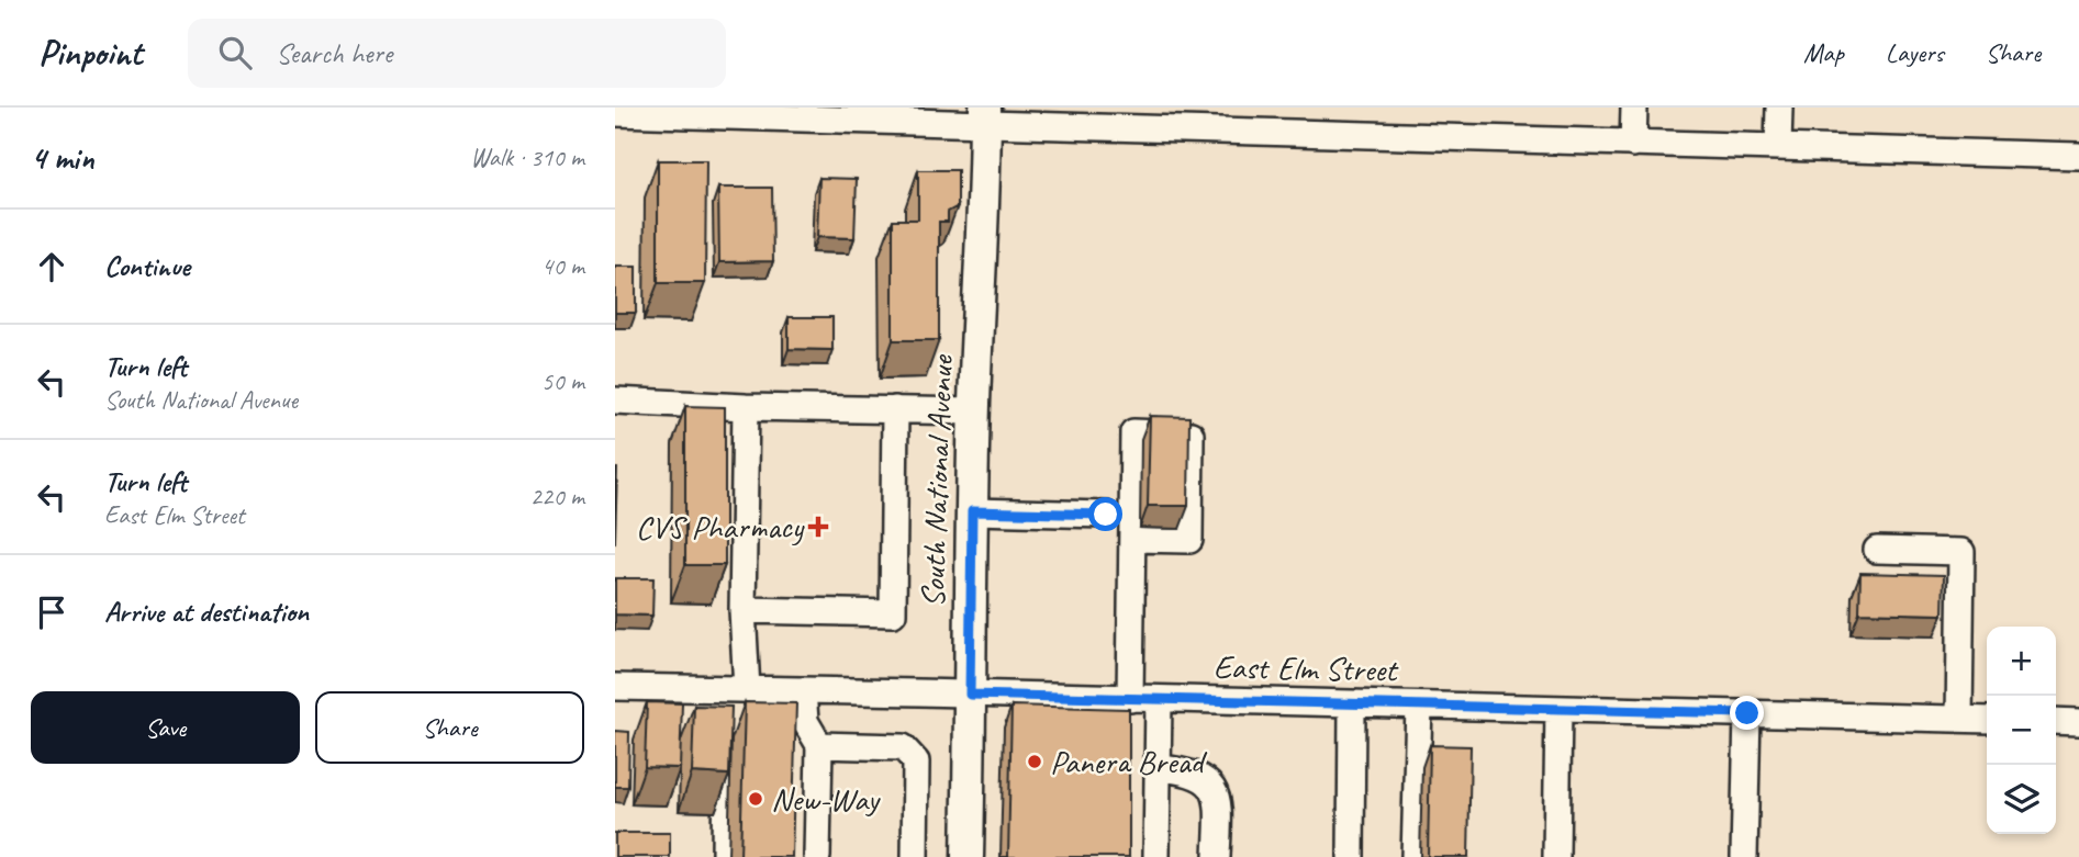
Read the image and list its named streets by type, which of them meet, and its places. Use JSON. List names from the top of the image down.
{
  "streets": {
    "main road": ["South National Avenue"],
    "street": ["East Elm Street"]
  },
  "crossings": [
    ["South National Avenue", "East Elm Street"]
  ],
  "places": {
    "health": ["CVS Pharmacy"],
    "other": ["Panera Bread", "New-Way"]
  },
  "page": {
    "header": "Pinpoint",
    "search": "Search here",
    "nav": ["Map", "Layers", "Share"],
    "heading": ["4 min", "Walk · 310 m"],
    "list": [
      ["Continue", "40 m"],
      ["Turn left", "South National Avenue", "50 m"],
      ["Turn left", "East Elm Street", "220 m"],
      "Arrive at destination"
    ],
    "map_buttons": ["+", "−"],
    "buttons": ["Save", "Share"]
  }
}
